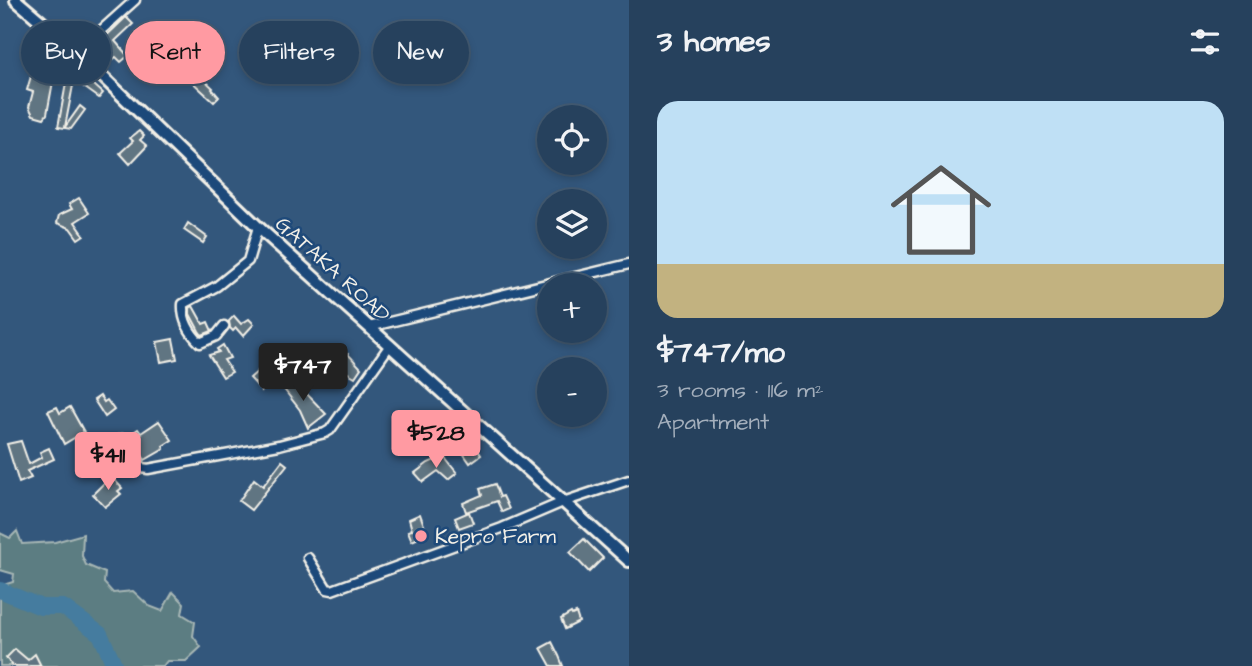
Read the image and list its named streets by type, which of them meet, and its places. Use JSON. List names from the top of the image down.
{
  "streets": {
    "street": ["GATAKA ROAD"]
  },
  "places": ["Kepro Farm"],
  "page": {
    "heading": "3 homes",
    "chip": [
      "Buy",
      "Rent",
      "Filters",
      "New"
    ],
    "list": [
      {
        "name": "$747/mo",
        "note": "3 rooms · 116 m² · Apartment"
      }
    ],
    "map_buttons": ["+", "−"],
    "price": ["$747", "$528", "$411"]
  }
}
